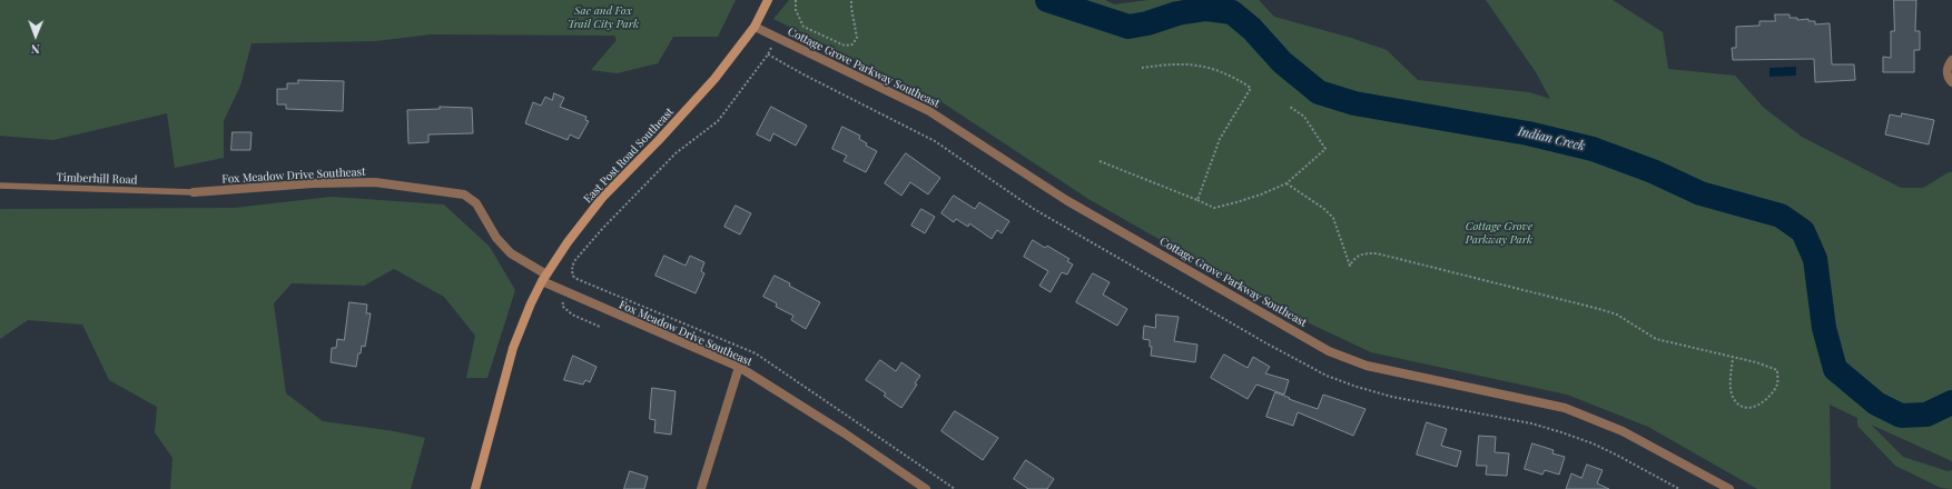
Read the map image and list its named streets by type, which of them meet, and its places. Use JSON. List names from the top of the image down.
{
  "streets": {
    "main road": ["East Post Road Southeast"],
    "street": ["Cottage Grove Parkway Southeast", "Fox Meadow Drive Southeast"],
    "lane": ["Timberhill Road"]
  },
  "crossings": [
    ["Cottage Grove Parkway Southeast", "East Post Road Southeast"],
    ["East Post Road Southeast", "Fox Meadow Drive Southeast"],
    ["Fox Meadow Drive Southeast", "Timberhill Road"]
  ],
  "water": ["Indian Creek"],
  "parks": ["Sac and Fox Trail City Park", "Cottage Grove Parkway Park"],
  "north": "bottom"
}
